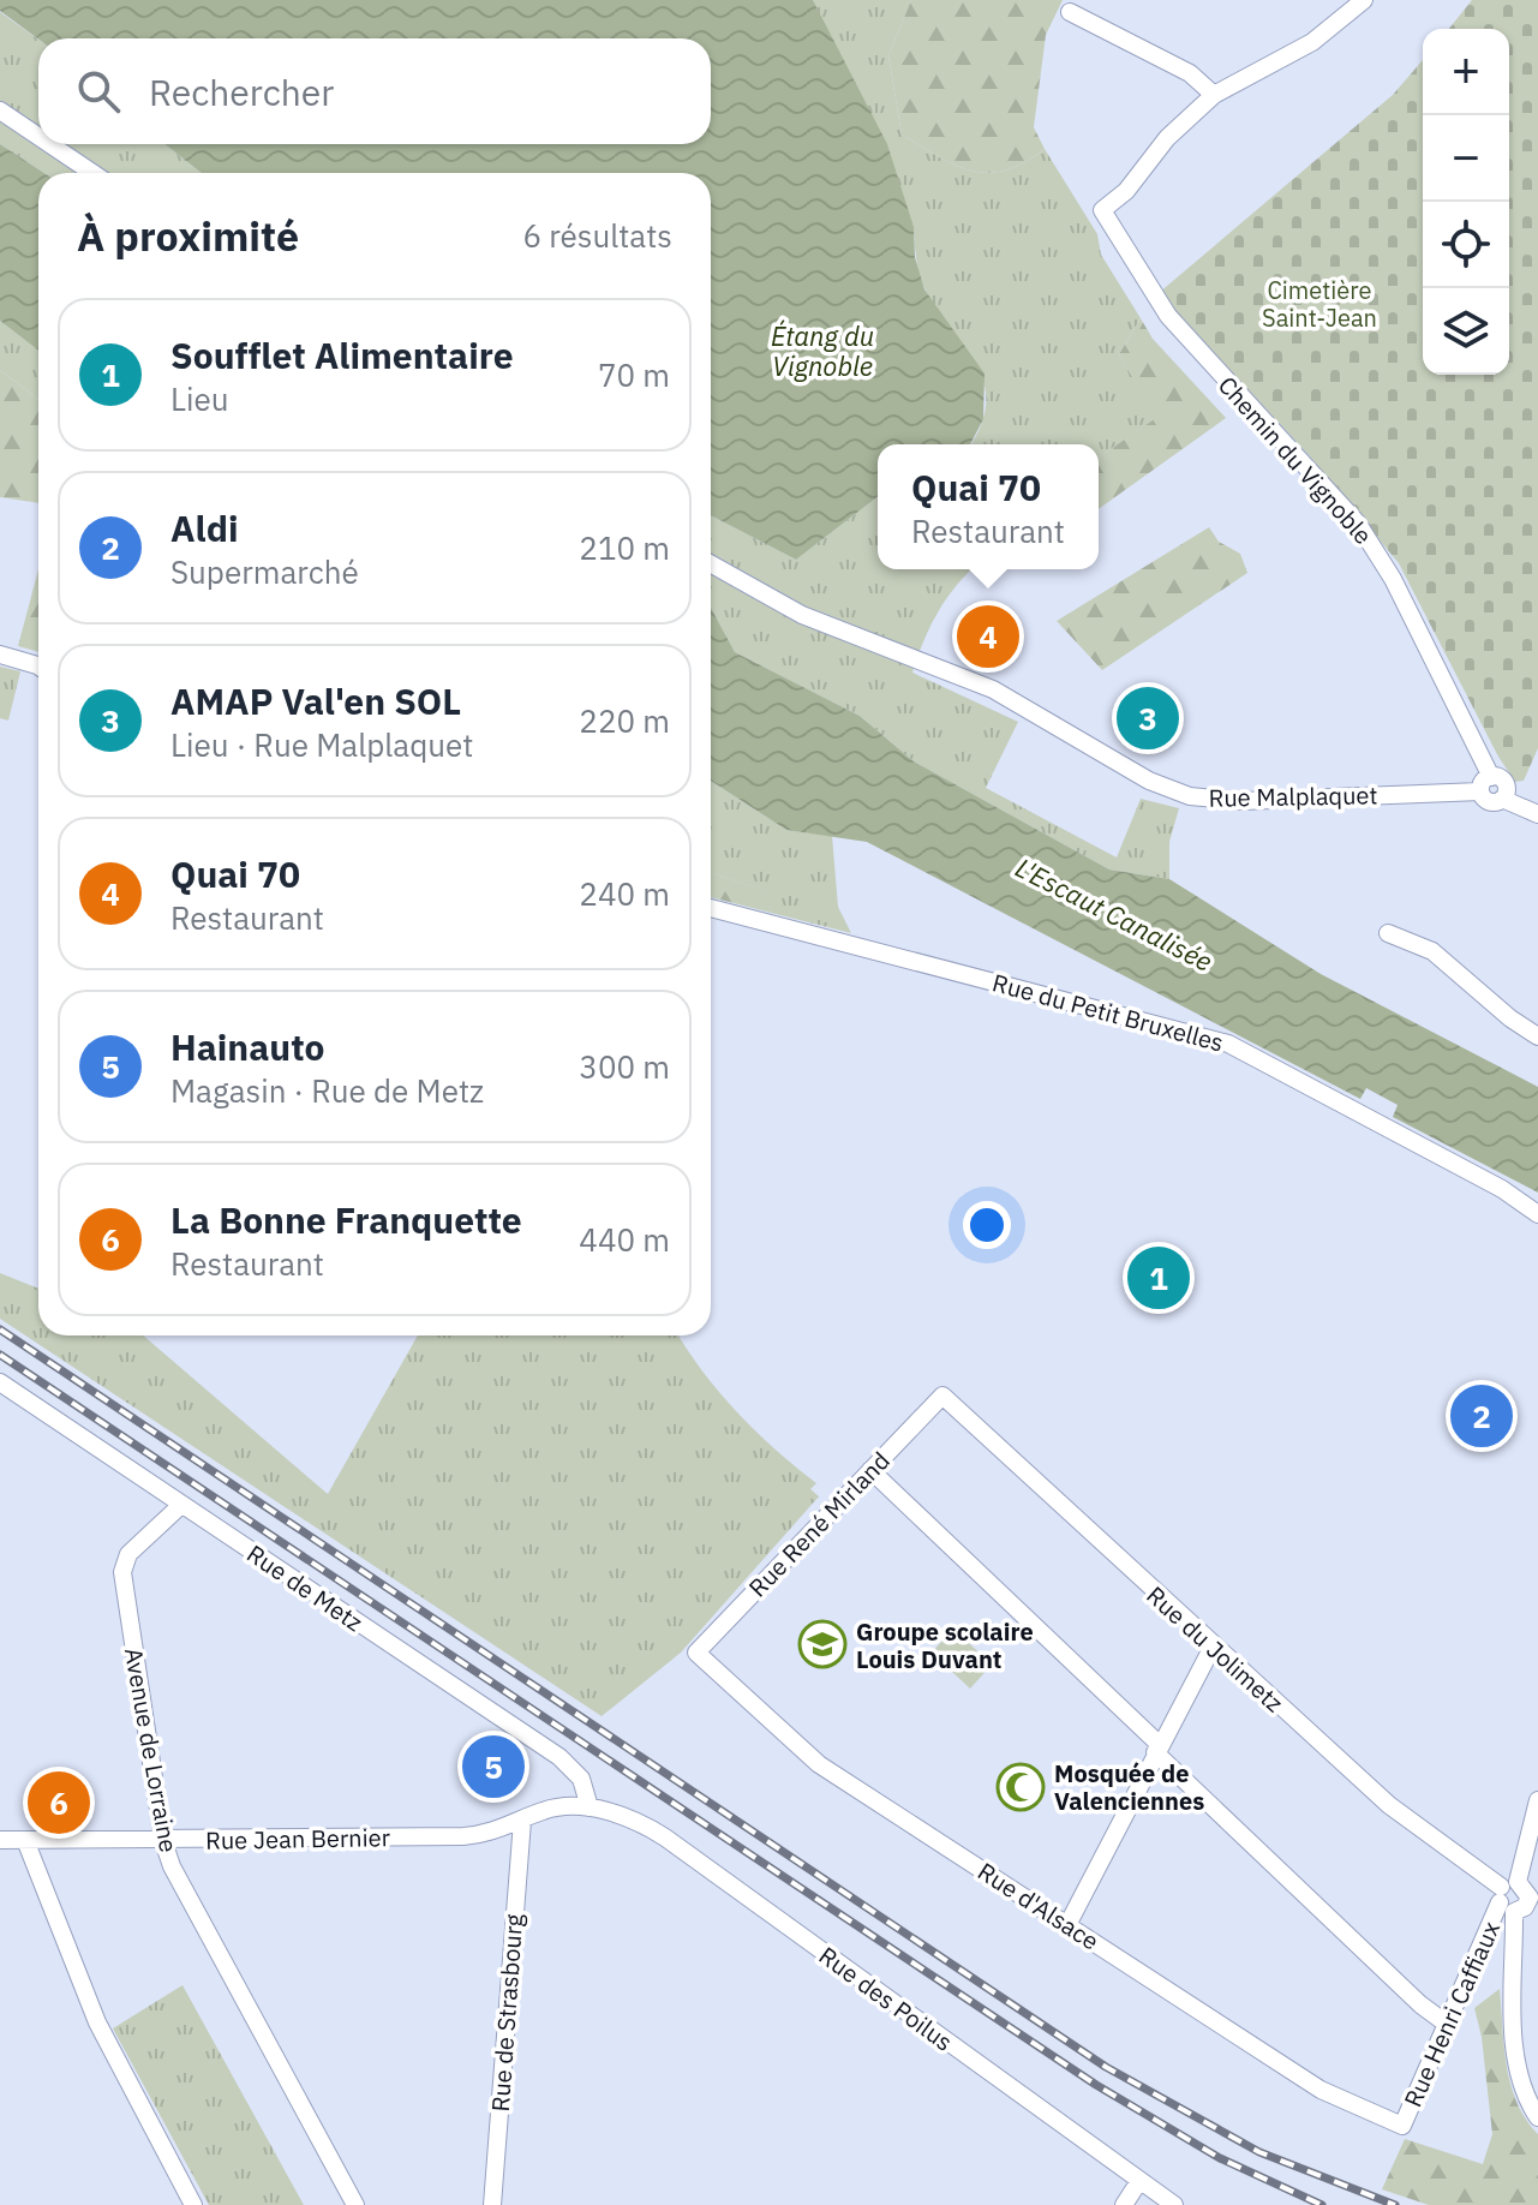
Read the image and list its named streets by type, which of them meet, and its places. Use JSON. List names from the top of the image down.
{
  "streets": {
    "street": [
      "Chemin du Vignoble",
      "Rue Malplaquet",
      "Rue du Petit Bruxelles",
      "Rue René Mirland",
      "Rue de Metz",
      "Rue du Jolimetz",
      "Avenue de Lorraine",
      "Rue Jean Bernier",
      "Rue d'Alsace",
      "Rue des Poilus",
      "Rue de Strasbourg",
      "Rue Henri Caffiaux"
    ]
  },
  "crossings": [
    ["Chemin du Vignoble", "Rue Malplaquet"],
    ["Rue René Mirland", "Rue du Jolimetz"],
    ["Rue René Mirland", "Rue d'Alsace"],
    ["Rue de Metz", "Avenue de Lorraine"],
    ["Rue de Metz", "Rue Jean Bernier"],
    ["Rue de Metz", "Rue des Poilus"],
    ["Rue du Jolimetz", "Rue Henri Caffiaux"],
    ["Avenue de Lorraine", "Rue Jean Bernier"],
    ["Rue Jean Bernier", "Rue des Poilus"],
    ["Rue Jean Bernier", "Rue de Strasbourg"],
    ["Rue d'Alsace", "Rue Henri Caffiaux"]
  ],
  "water": ["Étang du Vignoble", "L'Escaut Canalisée"],
  "parks": ["Cimetière Saint-Jean"],
  "places": {
    "school or university": ["Groupe scolaire Louis Duvant"],
    "mosque": ["Mosquée de Valenciennes"]
  },
  "page": {
    "map_buttons": ["+", "−"],
    "search": "Rechercher",
    "heading": ["À proximité", "6 résultats"],
    "list": [
      {
        "mark": "1",
        "name": "Soufflet Alimentaire",
        "note": "Lieu",
        "value": "70 m"
      },
      {
        "mark": "2",
        "name": "Aldi",
        "note": "Supermarché",
        "value": "210 m"
      },
      {
        "mark": "3",
        "name": "AMAP Val'en SOL",
        "note": "Lieu · Rue Malplaquet",
        "value": "220 m"
      },
      {
        "mark": "4",
        "name": "Quai 70",
        "note": "Restaurant",
        "value": "240 m"
      },
      {
        "mark": "5",
        "name": "Hainauto",
        "note": "Magasin · Rue de Metz",
        "value": "300 m"
      },
      {
        "mark": "6",
        "name": "La Bonne Franquette",
        "note": "Restaurant",
        "value": "440 m"
      }
    ],
    "popup": ["Quai 70", "Restaurant"],
    "pins": [
      "4",
      "3",
      "1",
      "2",
      "5",
      "6"
    ]
  }
}
